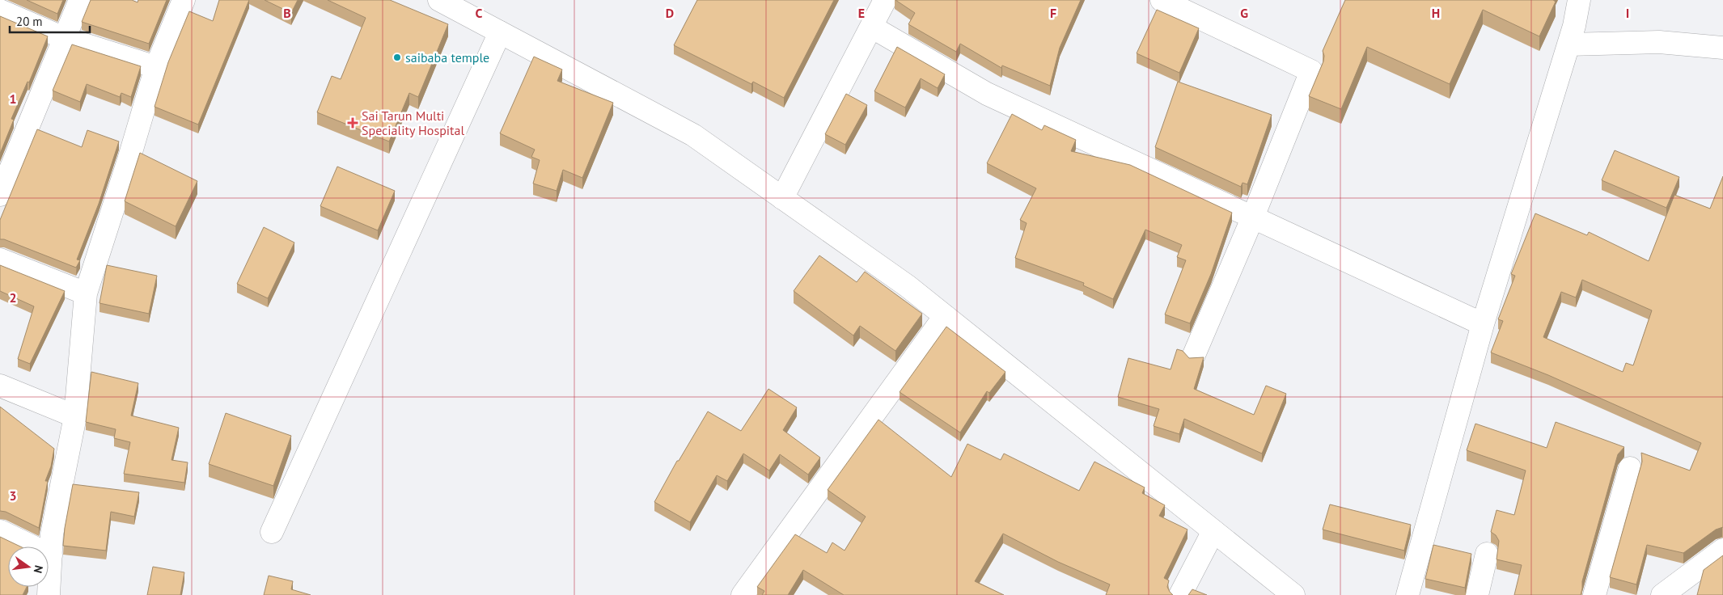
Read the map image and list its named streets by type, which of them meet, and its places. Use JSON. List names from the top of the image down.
{
  "places": {
    "other": ["saibaba temple"],
    "health": ["Sai Tarun Multi Speciality Hospital"]
  },
  "scale_bar": "20 m",
  "north": "right",
  "grid": {
    "columns": [
      "B",
      "C",
      "D",
      "E",
      "F",
      "G",
      "H",
      "I"
    ],
    "rows": ["1", "2", "3"]
  }
}
